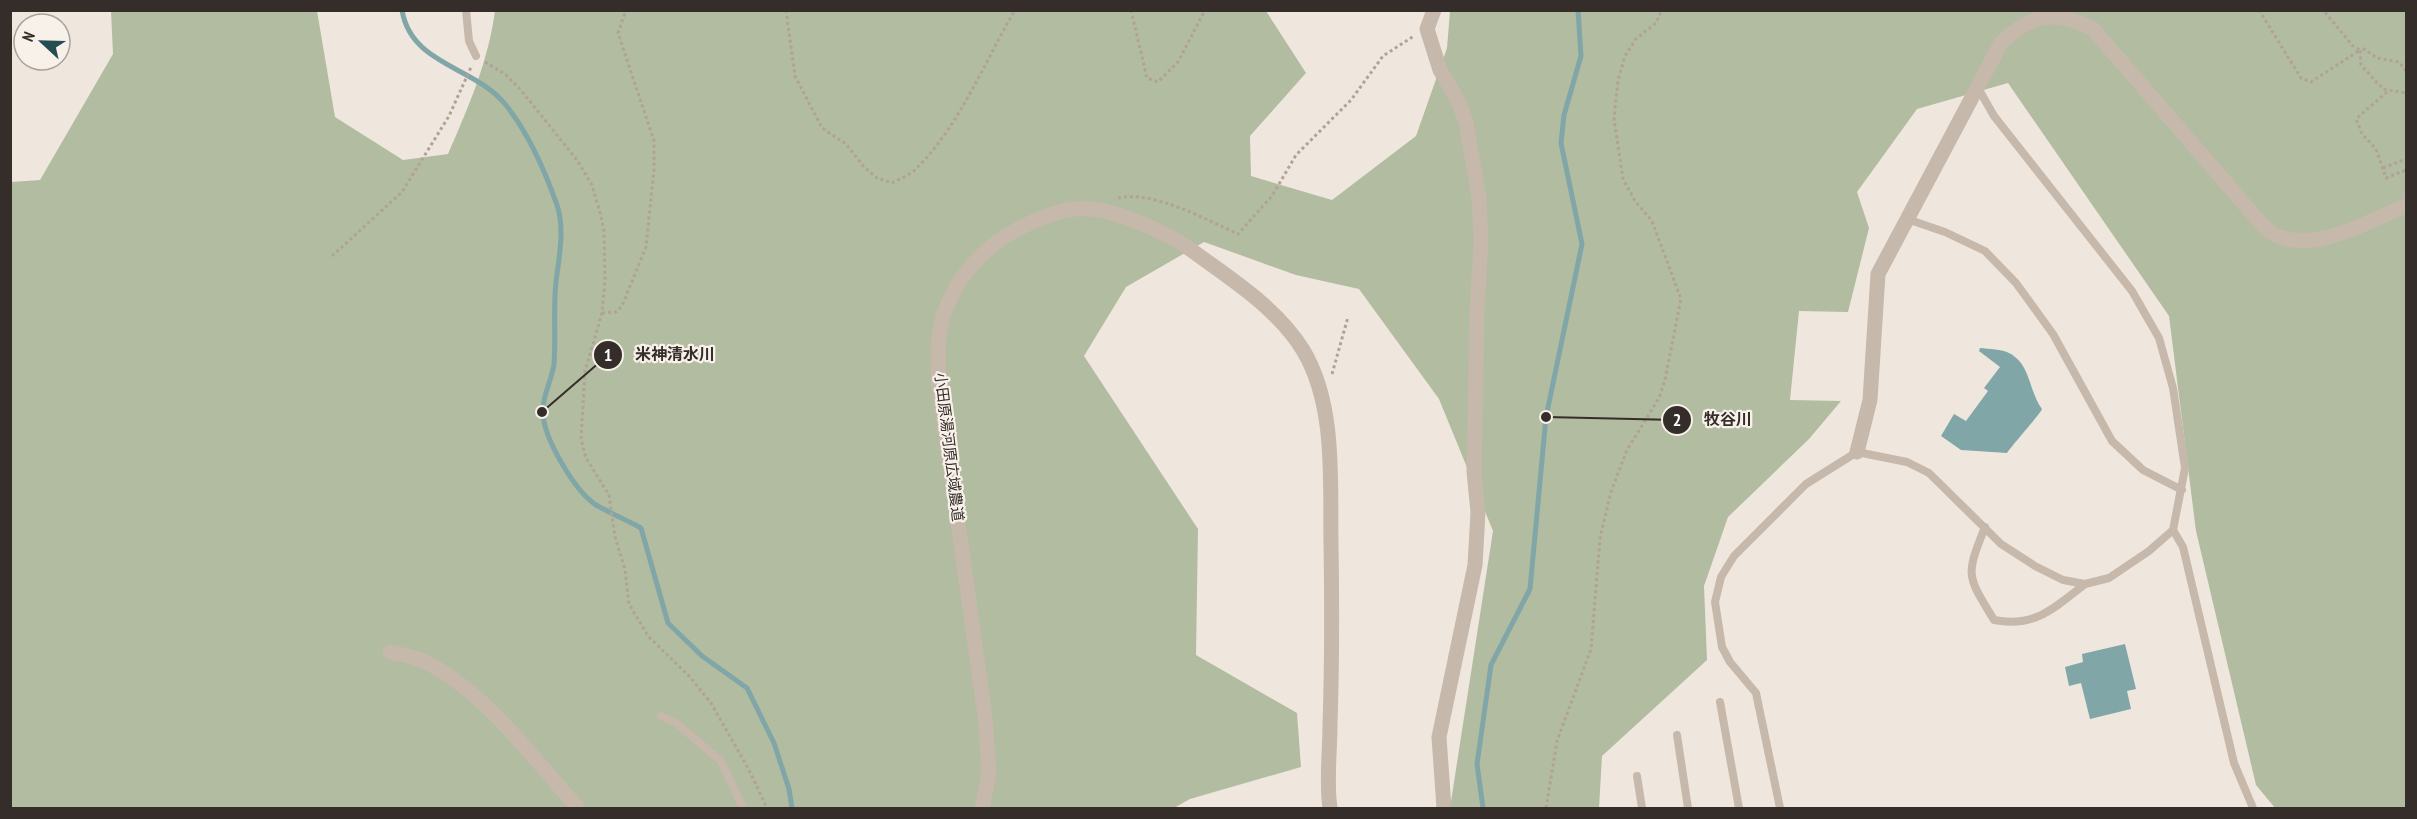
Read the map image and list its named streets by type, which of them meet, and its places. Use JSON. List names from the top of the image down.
{
  "streets": {
    "street": ["小田原湯河原広域農道"]
  },
  "places": ["米神清水川", "牧谷川"],
  "north": "left"
}
